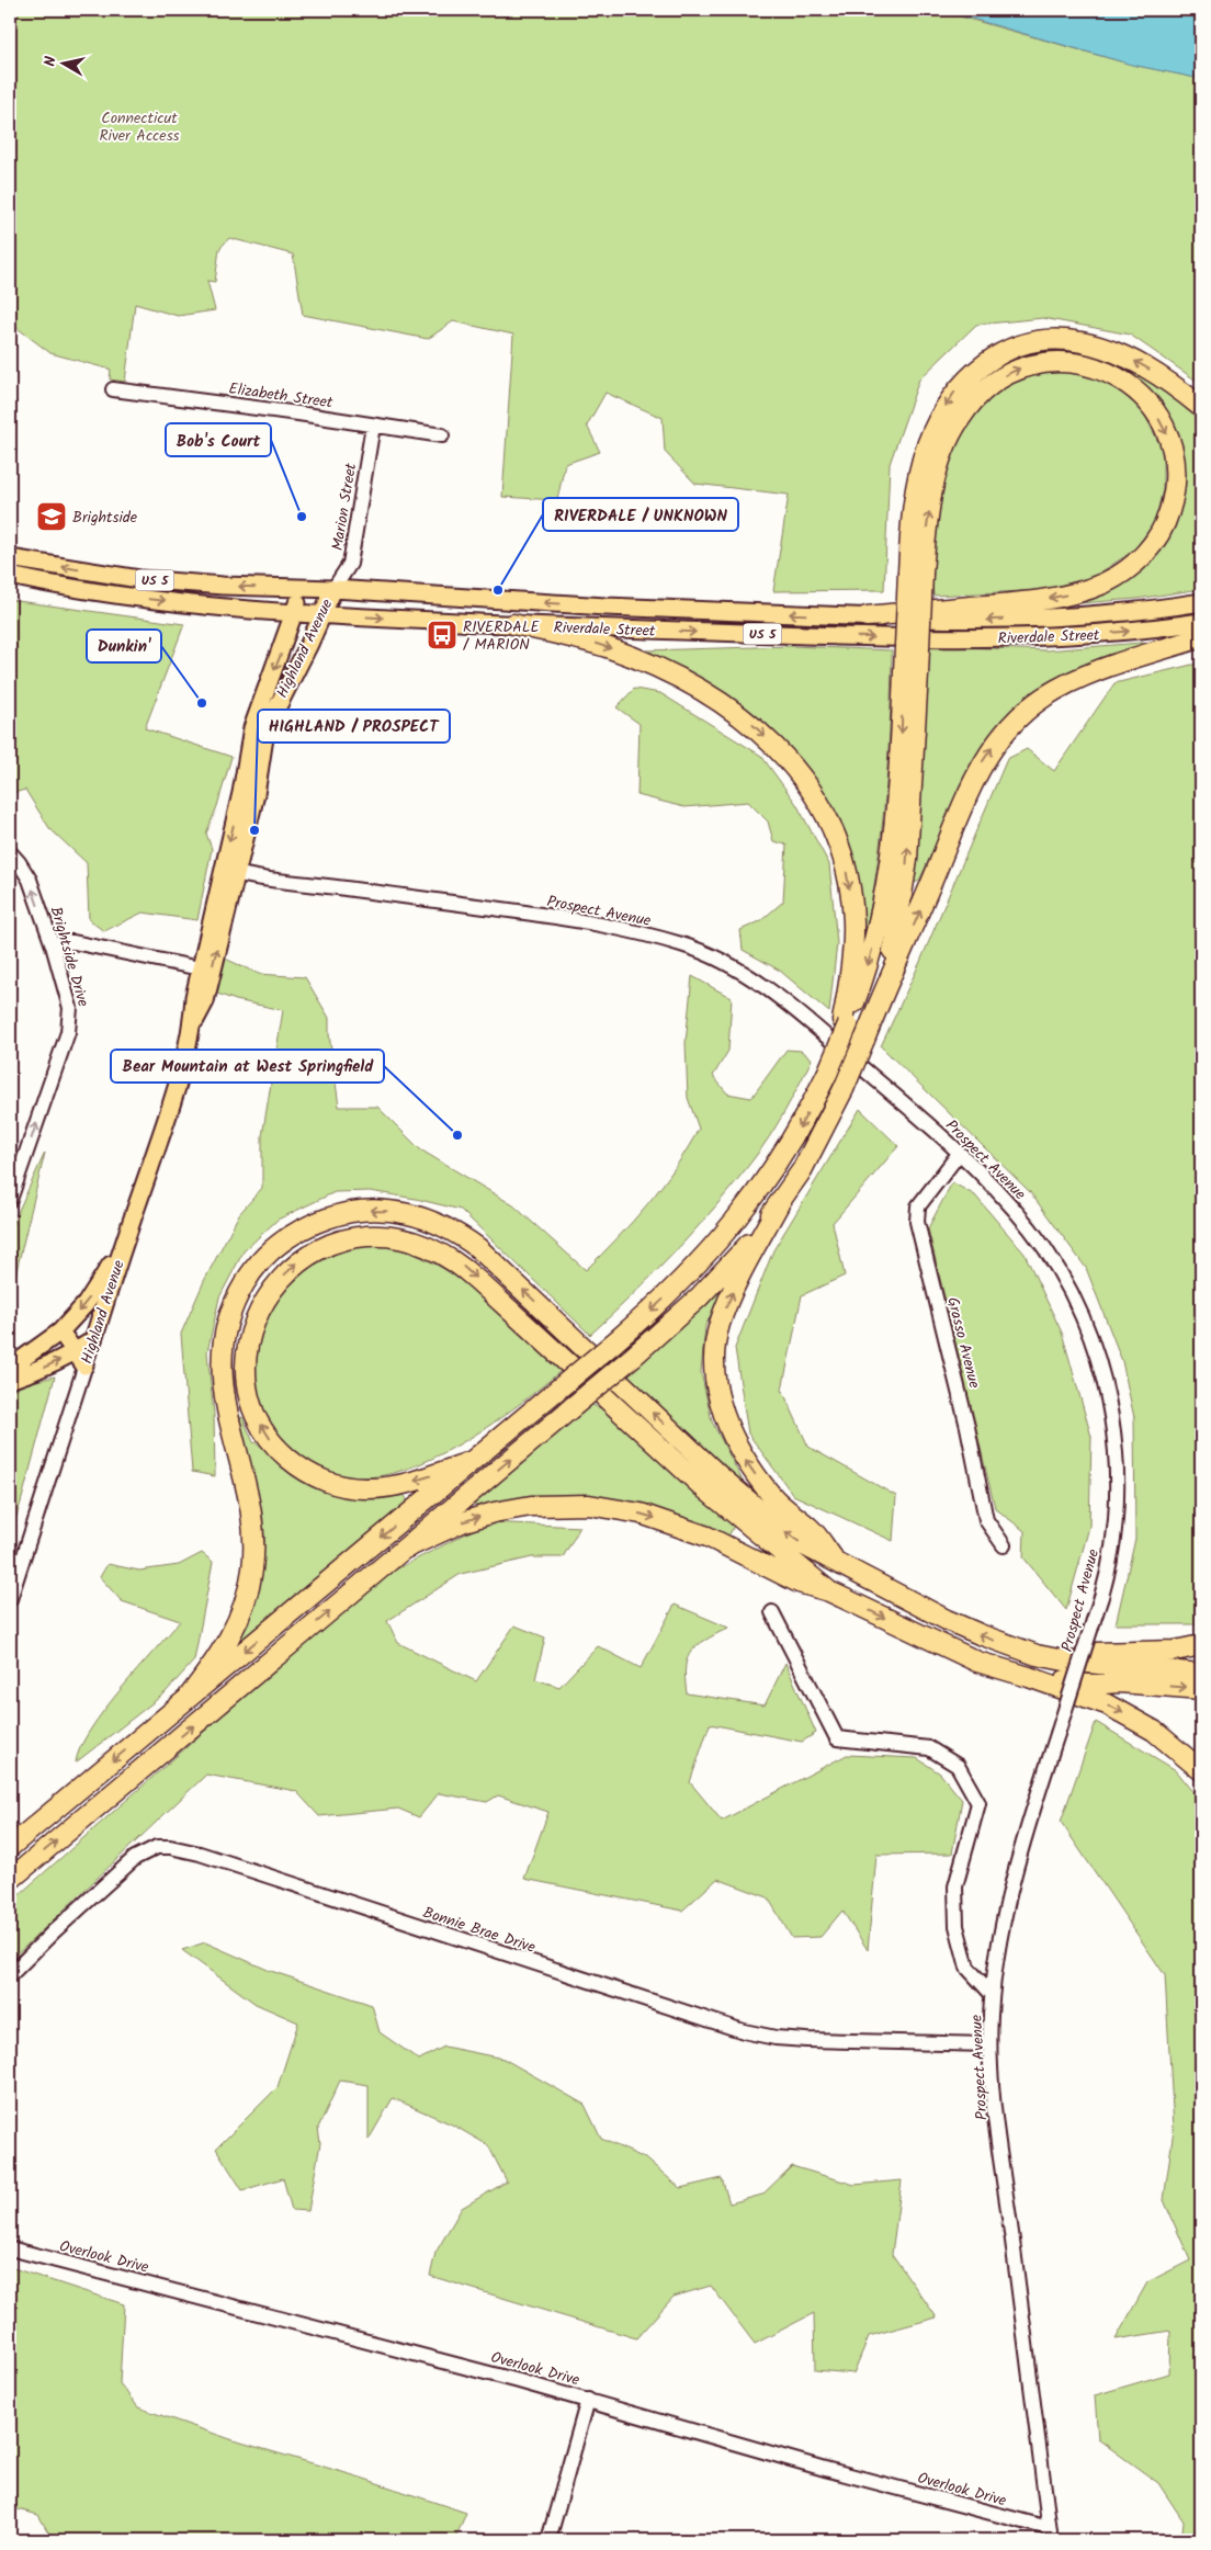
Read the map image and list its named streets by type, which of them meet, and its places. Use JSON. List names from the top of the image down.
{
  "streets": {
    "main road": ["US 5", "Riverdale Street", "Highland Avenue"],
    "street": [
      "Elizabeth Street",
      "Marion Street",
      "Prospect Avenue",
      "Brightside Drive",
      "Grasso Avenue",
      "Bonnie Brae Drive",
      "Overlook Drive"
    ]
  },
  "crossings": [
    ["Elizabeth Street", "Marion Street"],
    ["Marion Street", "Riverdale Street"],
    ["Marion Street", "Highland Avenue"],
    ["Riverdale Street", "Highland Avenue"],
    ["Highland Avenue", "Prospect Avenue"],
    ["Prospect Avenue", "Grasso Avenue"],
    ["Prospect Avenue", "Bonnie Brae Drive"],
    ["Prospect Avenue", "Overlook Drive"]
  ],
  "one_way": ["Brightside Drive"],
  "parks": ["Connecticut River Access"],
  "places": {
    "school or university": ["Brightside"],
    "other": [
      "Bob's Court",
      "RIVERDALE / UNKNOWN",
      "Dunkin'",
      "HIGHLAND / PROSPECT",
      "Bear Mountain at West Springfield"
    ],
    "bus stop": ["RIVERDALE / MARION"]
  },
  "north": "left"
}
